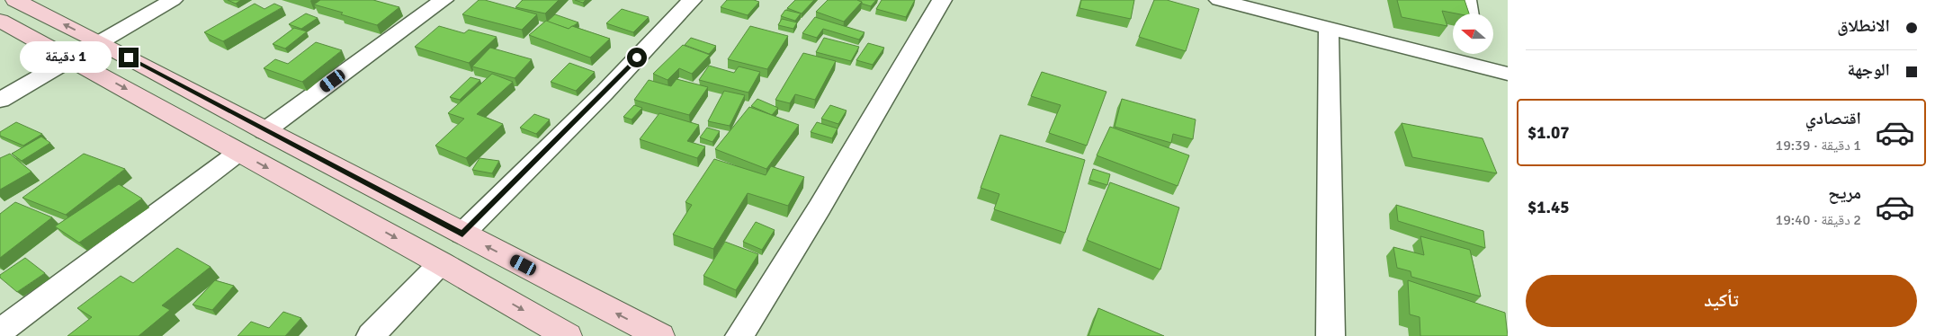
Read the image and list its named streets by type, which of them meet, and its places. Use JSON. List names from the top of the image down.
{
  "north": "left",
  "page": {
    "banner": ["الانطلاق", "الوجهة"],
    "bubble": "1 دقيقة",
    "list": [
      {
        "name": "اقتصادي",
        "note": "1 دقيقة · 19:39",
        "value": "$1.07"
      },
      {
        "name": "مريح",
        "note": "2 دقيقة · 19:40",
        "value": "$1.45"
      }
    ],
    "buttons": "تأكيد"
  }
}
